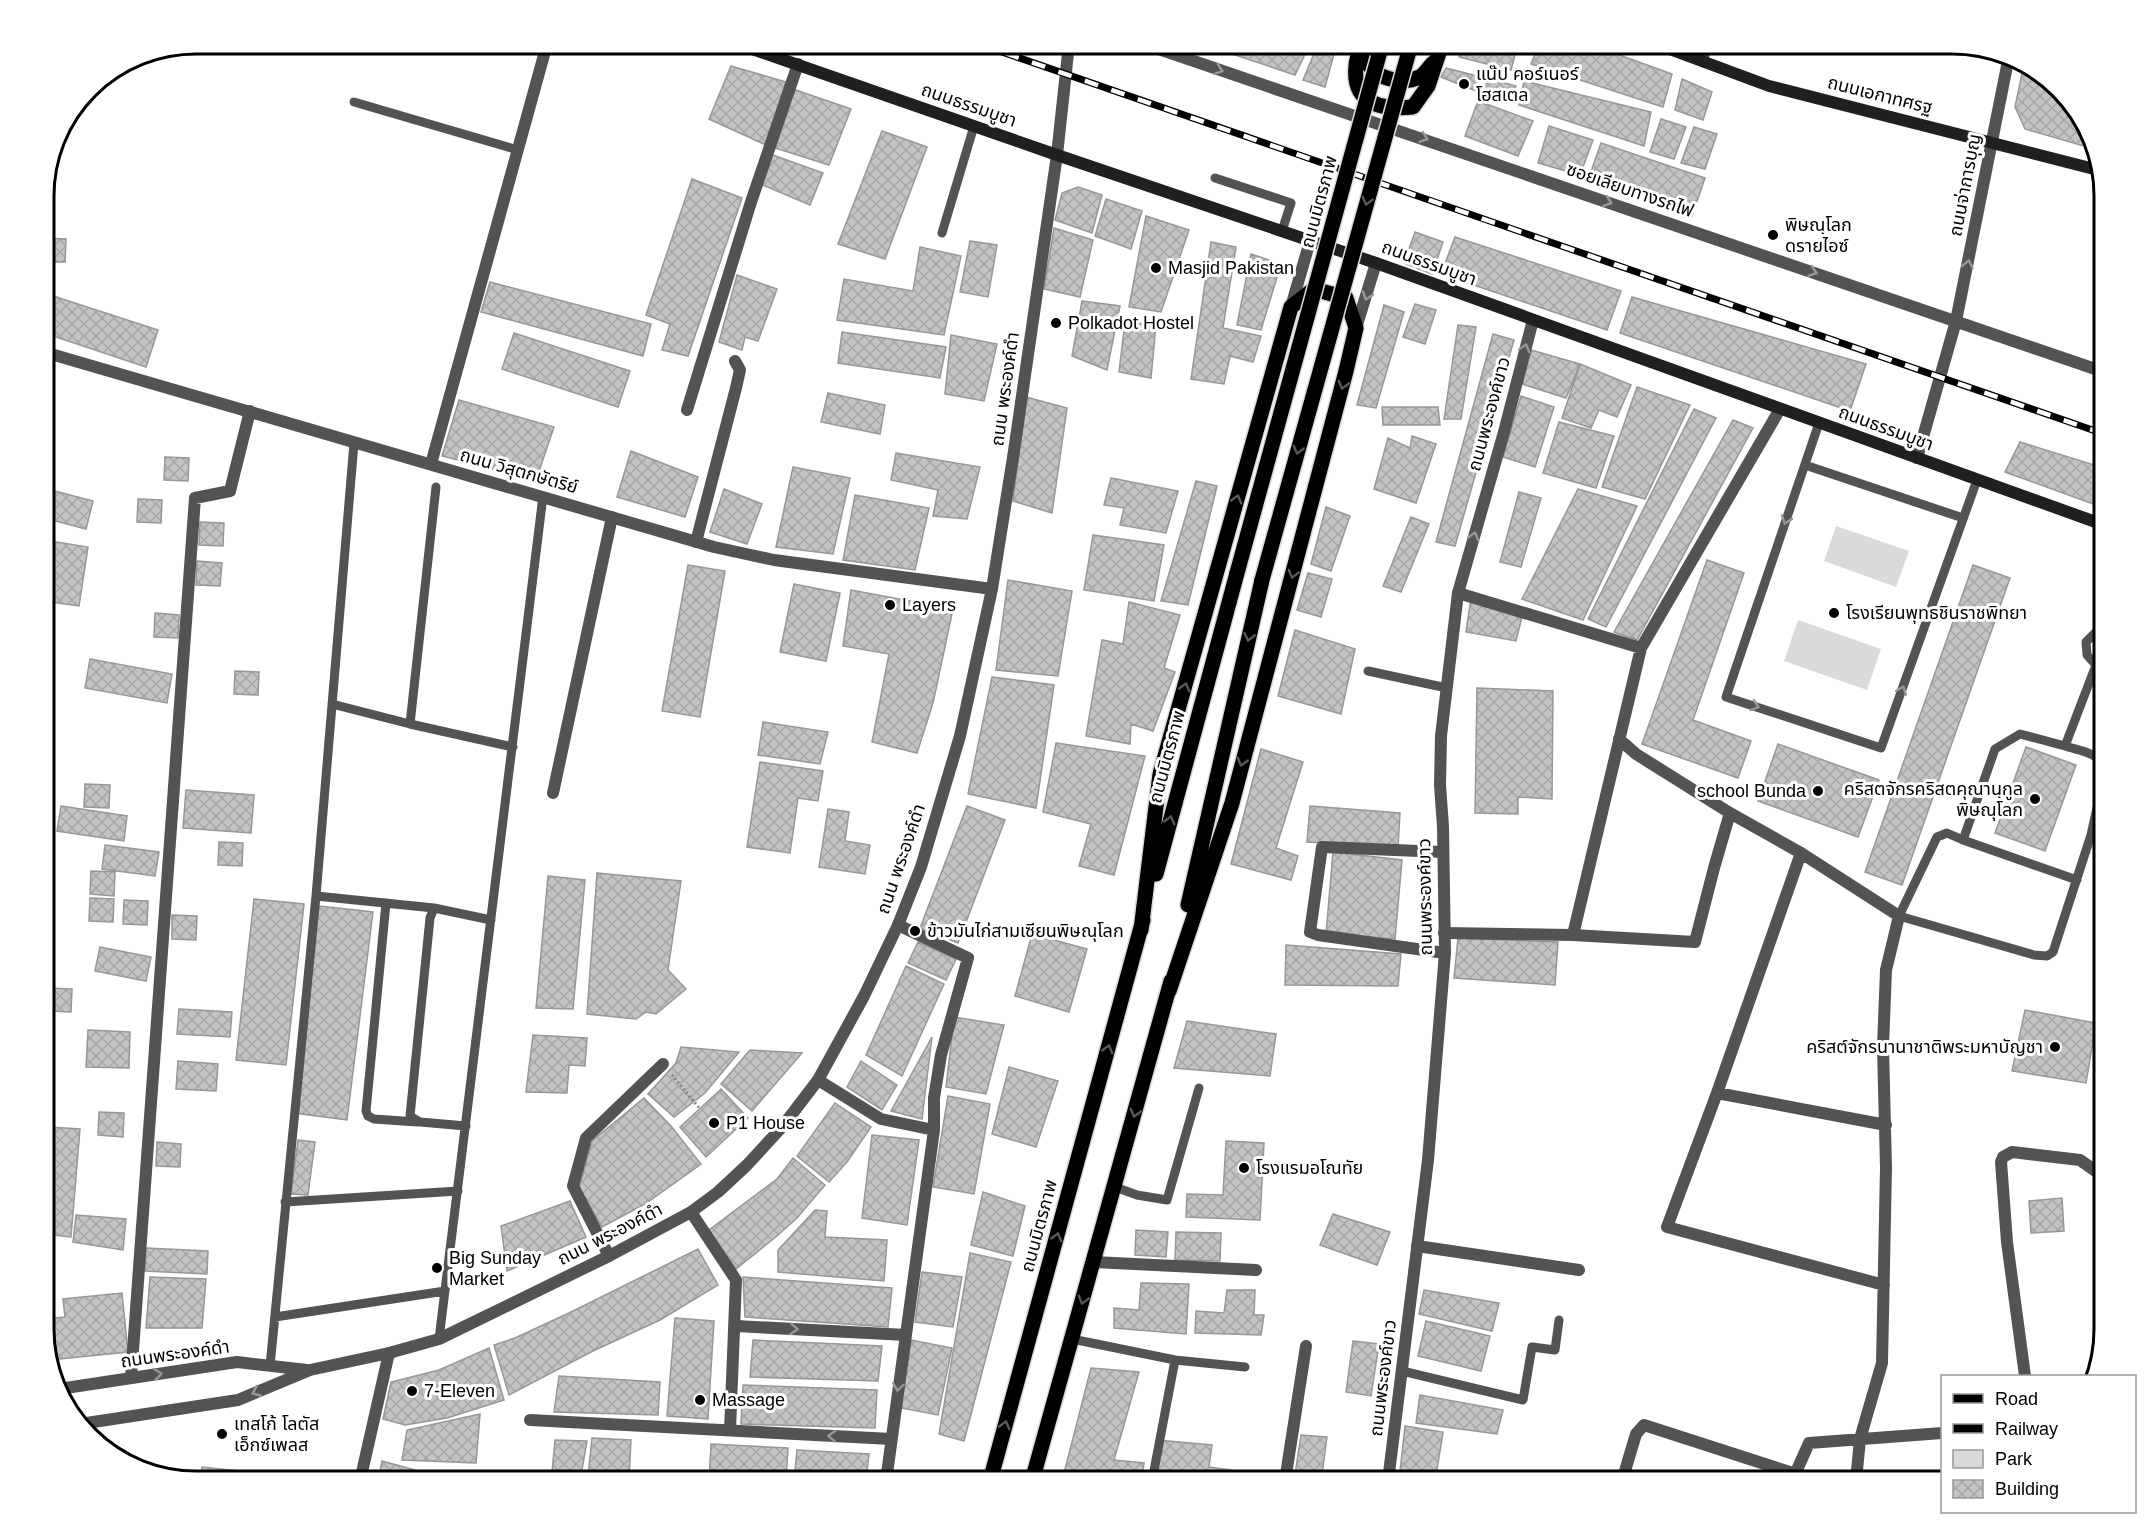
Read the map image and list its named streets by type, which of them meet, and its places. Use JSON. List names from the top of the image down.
{
  "streets": {
    "main road": ["ถนนเอกาทศรฐ", "ถนนธรรมบูชา", "ถนนมิตรภาพ"],
    "street": [
      "ถนนจ่าการบุญ",
      "ซอยเลียบทางรถไฟ",
      "ถนน พระองค์ดำ",
      "ถนนพระองค์ขาว",
      "ถนน วิสุตกษัตริย์",
      "ถนนพระองค์ดำ"
    ]
  },
  "crossings": [
    ["ถนนเอกาทศรฐ", "ถนนจ่าการบุญ"],
    ["ถนนธรรมบูชา", "ถนนจ่าการบุญ"],
    ["ถนนธรรมบูชา", "ถนน พระองค์ดำ"],
    ["ถนนธรรมบูชา", "ถนนพระองค์ขาว"],
    ["ถนนจ่าการบุญ", "ซอยเลียบทางรถไฟ"],
    ["ถนน พระองค์ดำ", "ถนน วิสุตกษัตริย์"],
    ["ถนน พระองค์ดำ", "ถนนพระองค์ดำ"]
  ],
  "one_way": ["ถนนจ่าการบุญ", "ซอยเลียบทางรถไฟ"],
  "places": [
    "แน๊ป คอร์เนอร์ โฮสเตล",
    "พิษณุโลก ดรายไอซ์",
    "Masjid Pakistan",
    "Polkadot Hostel",
    "Layers",
    "โรงเรียนพุทธชินราชพิทยา",
    "school Bunda",
    "คริสตจักรคริสตคุณานุกูล พิษณุโลก",
    "ข้าวมันไก่สามเซียนพิษณุโลก",
    "คริสต์จักรนานาชาติพระมหาบัญชา",
    "P1 House",
    "โรงแรมอโณทัย",
    "Big Sunday Market",
    "7-Eleven",
    "Massage",
    "เทสโก้ โลตัส เอ็กซ์เพลส"
  ],
  "legend": [
    "Road",
    "Railway",
    "Park",
    "Building"
  ]
}
